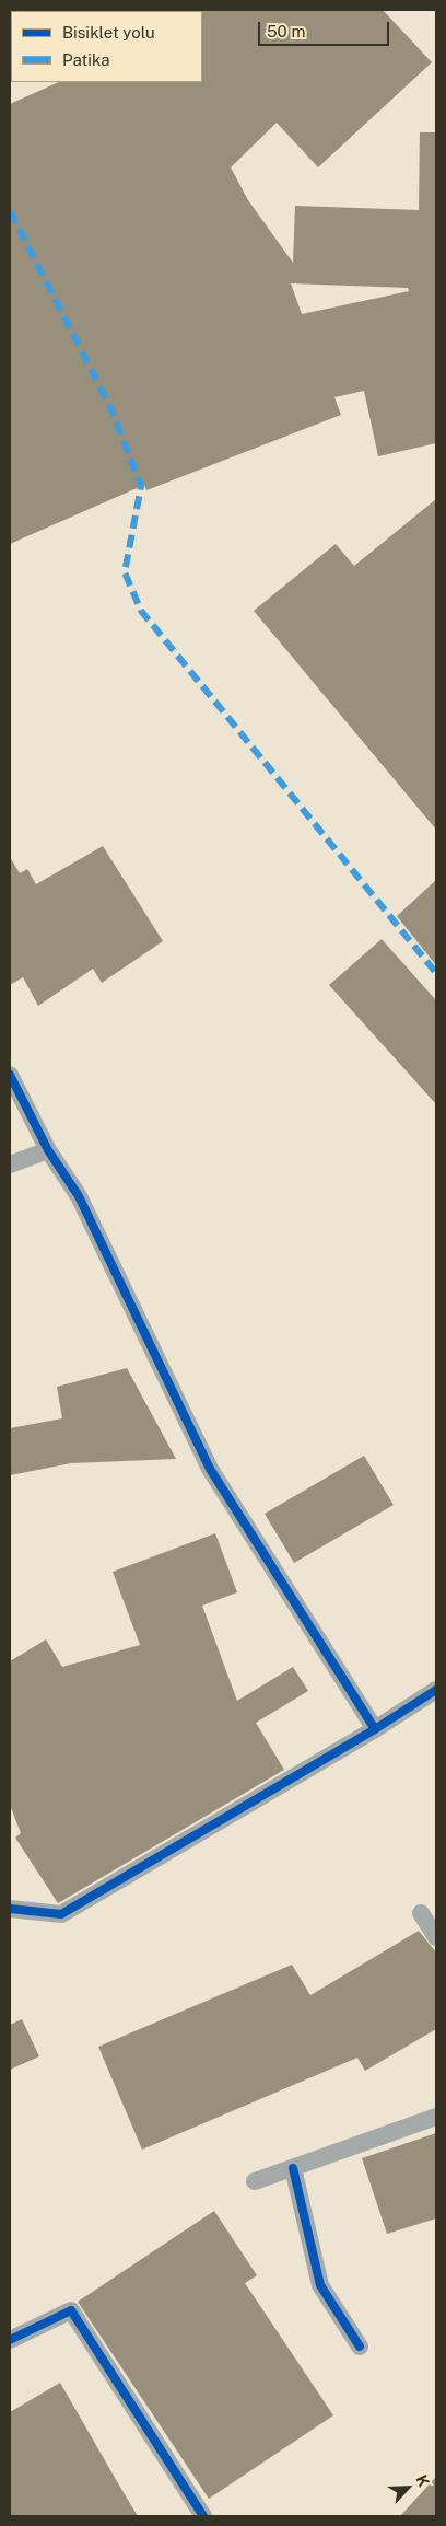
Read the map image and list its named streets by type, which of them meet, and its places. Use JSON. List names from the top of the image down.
{
  "legend": ["Bisiklet yolu", "Patika"],
  "scale_bar": "50 m",
  "north": "top right"
}
